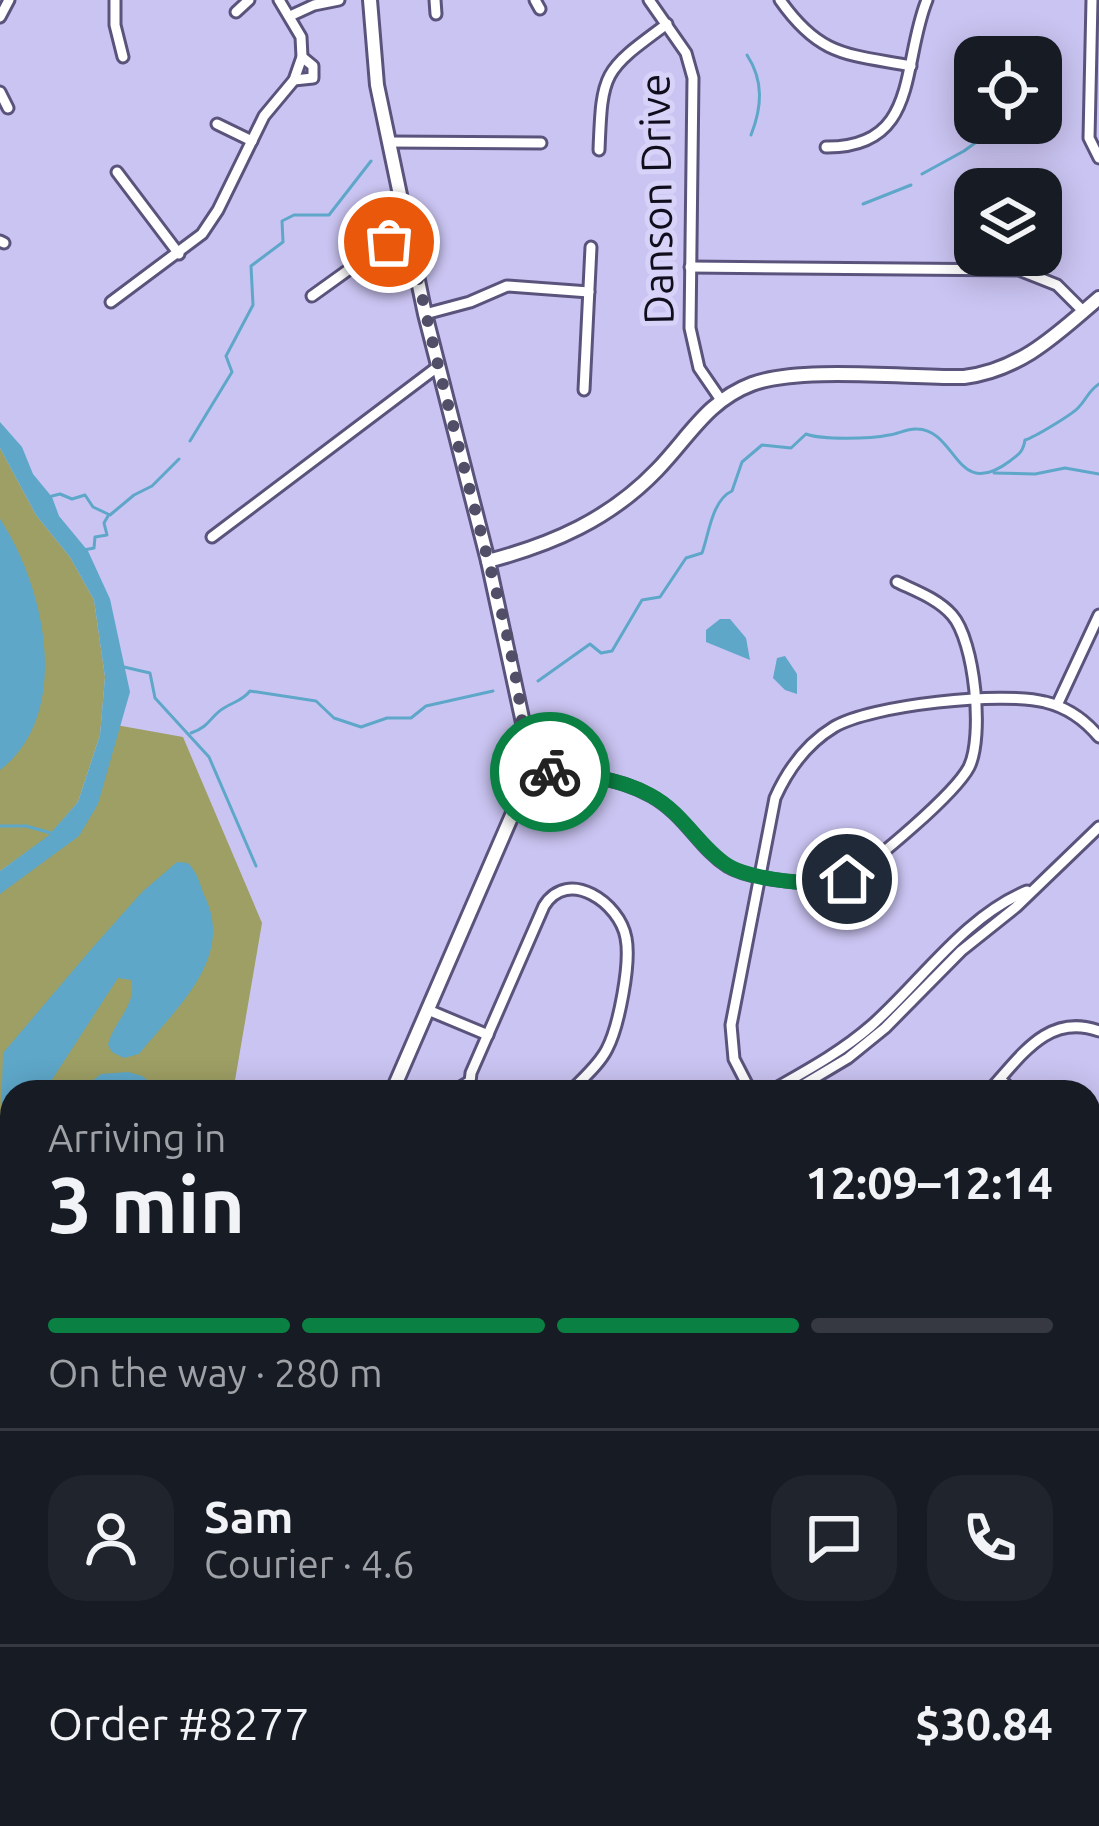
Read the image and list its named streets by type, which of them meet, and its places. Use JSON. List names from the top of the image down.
{
  "streets": {
    "street": ["Danson Drive"]
  },
  "page": {
    "heading": ["3 min", "Arriving in", "12:09–12:14"],
    "panel": [
      "Sam",
      "Courier · 4.6",
      "Order #8277",
      "$30.84"
    ],
    "bar": "On the way · 280 m"
  }
}
